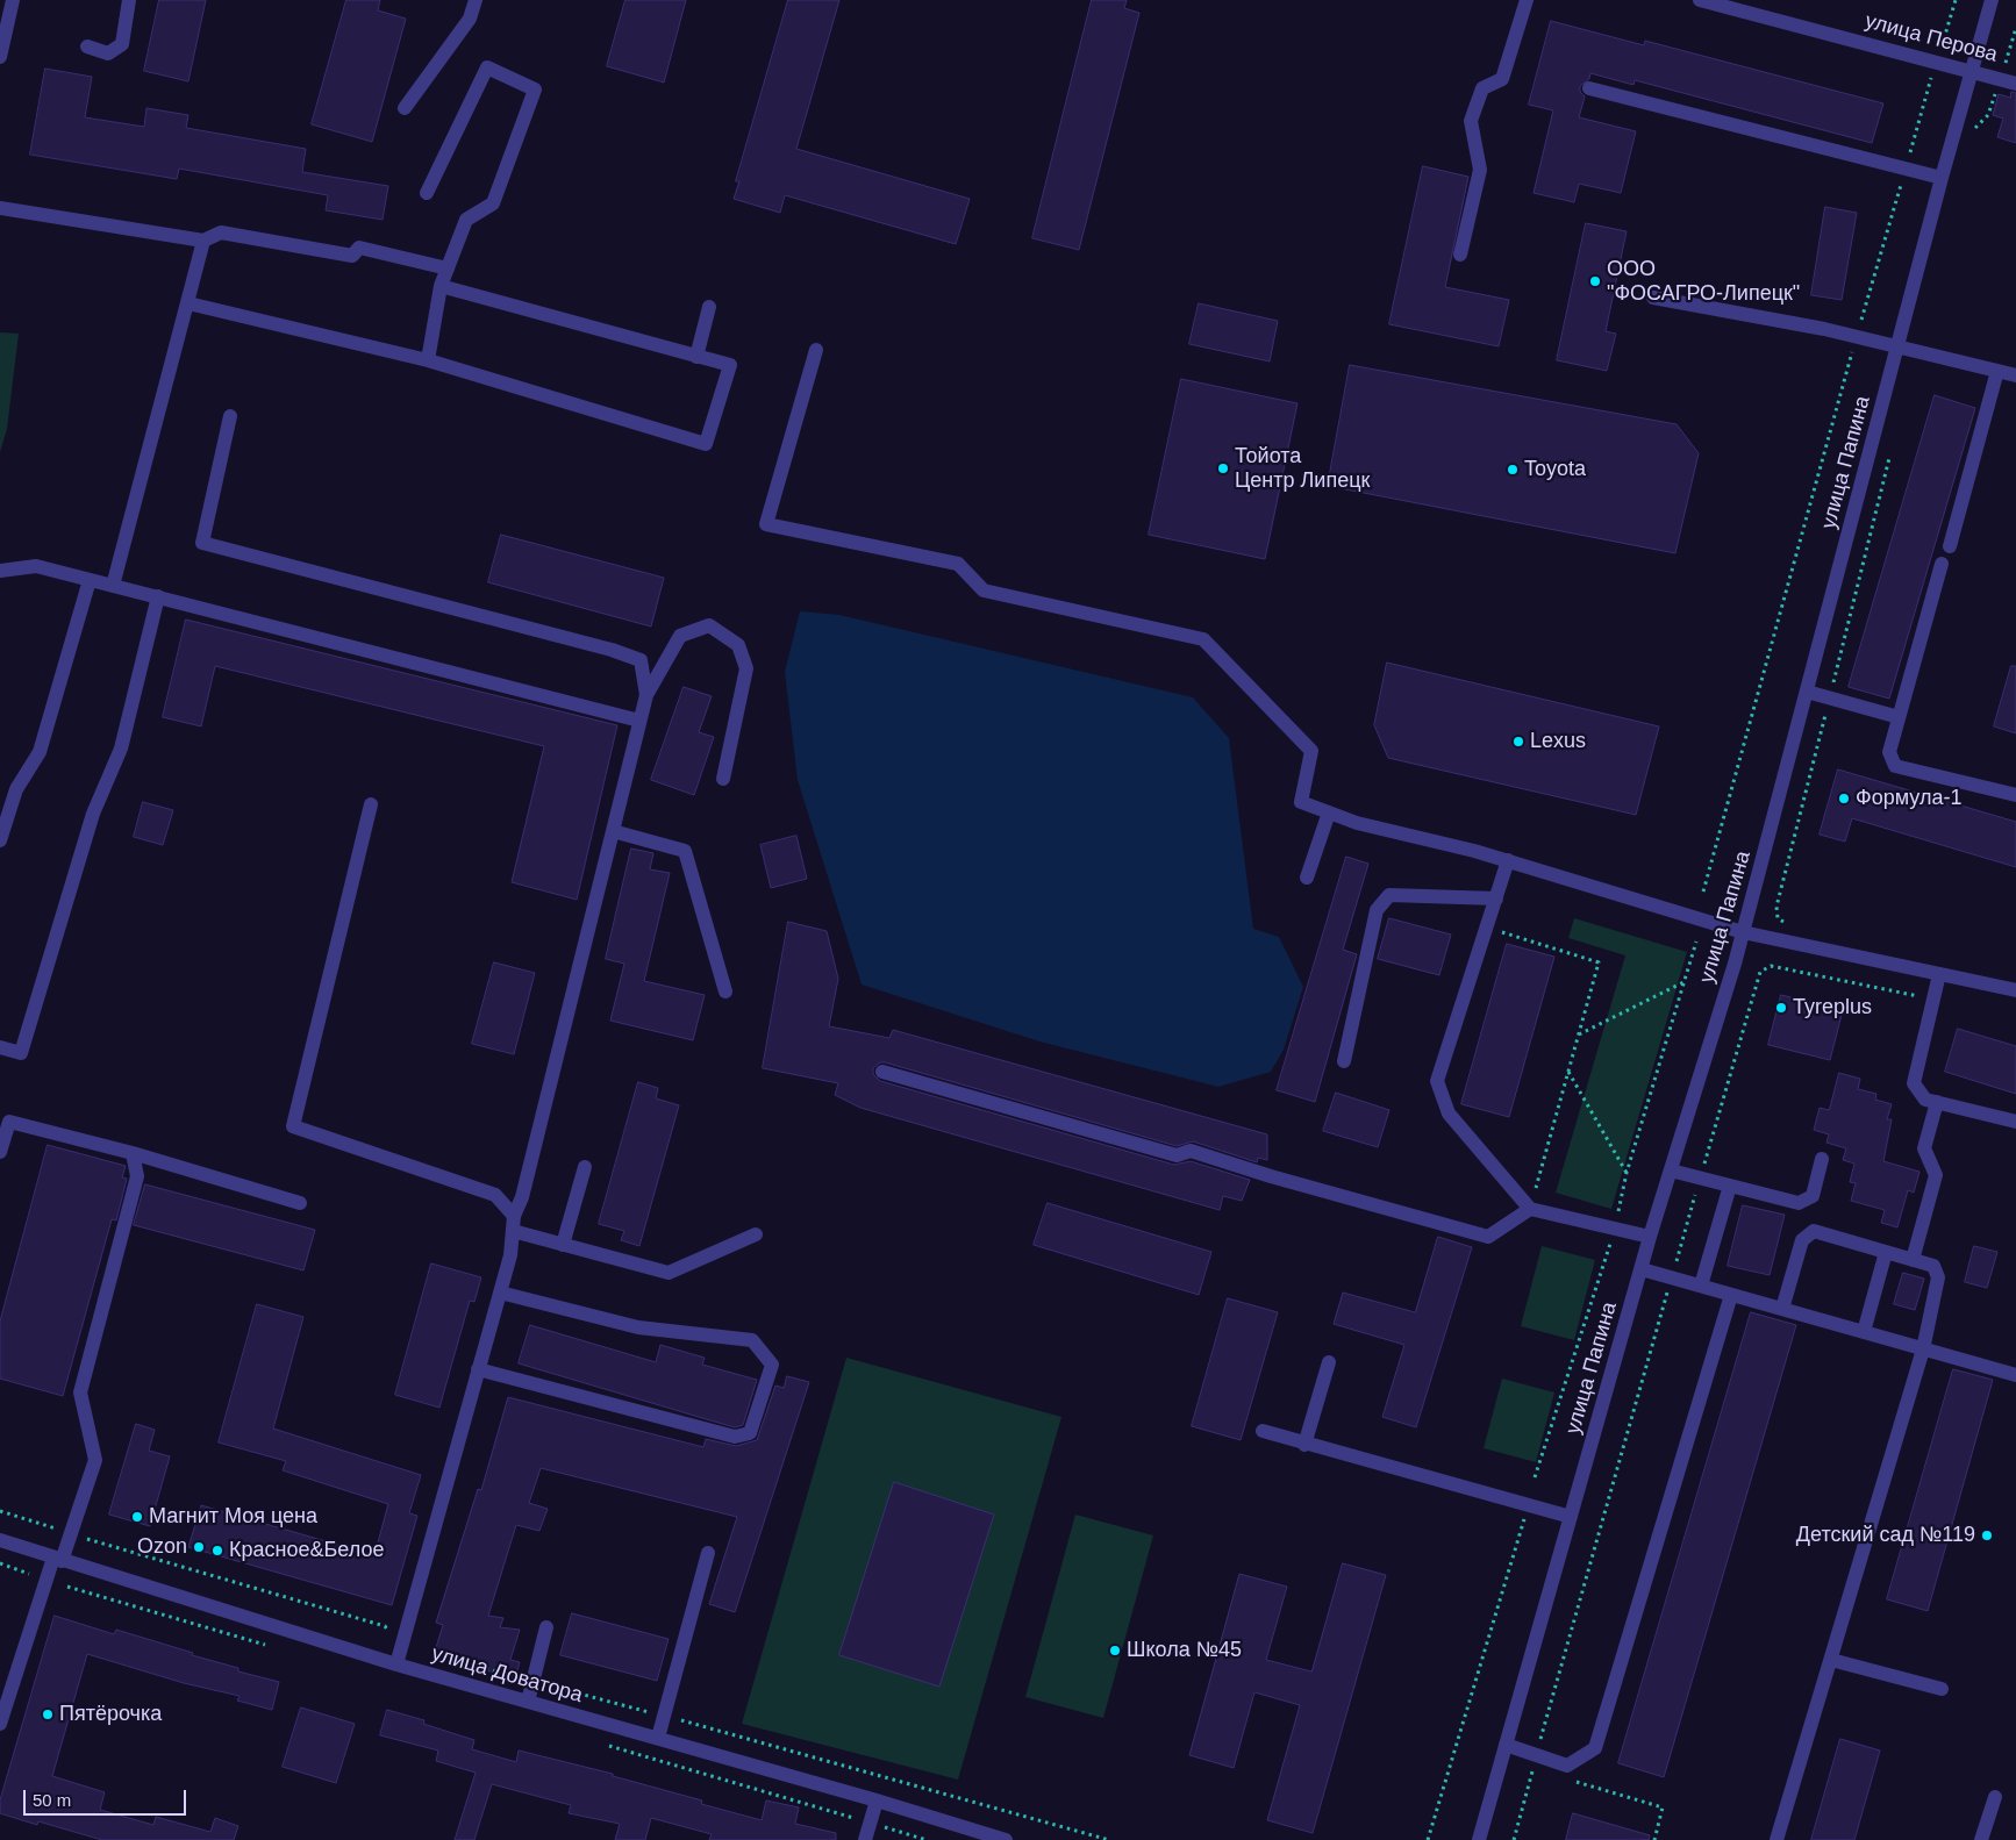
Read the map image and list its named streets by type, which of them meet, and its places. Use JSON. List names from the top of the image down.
{
  "streets": {
    "street": ["улица Перова", "улица Папина", "улица Доватора"]
  },
  "crossings": [
    ["улица Перова", "улица Папина"]
  ],
  "places": [
    "ООО \"ФОСАГРО-Липецк\"",
    "Тойота Центр Липецк",
    "Toyota",
    "Lexus",
    "Формула-1",
    "Tyreplus",
    "Магнит Моя цена",
    "Детский сад №119",
    "Ozon",
    "Красное&Белое",
    "Школа №45",
    "Пятёрочка"
  ],
  "scale_bar": "50 m"
}
